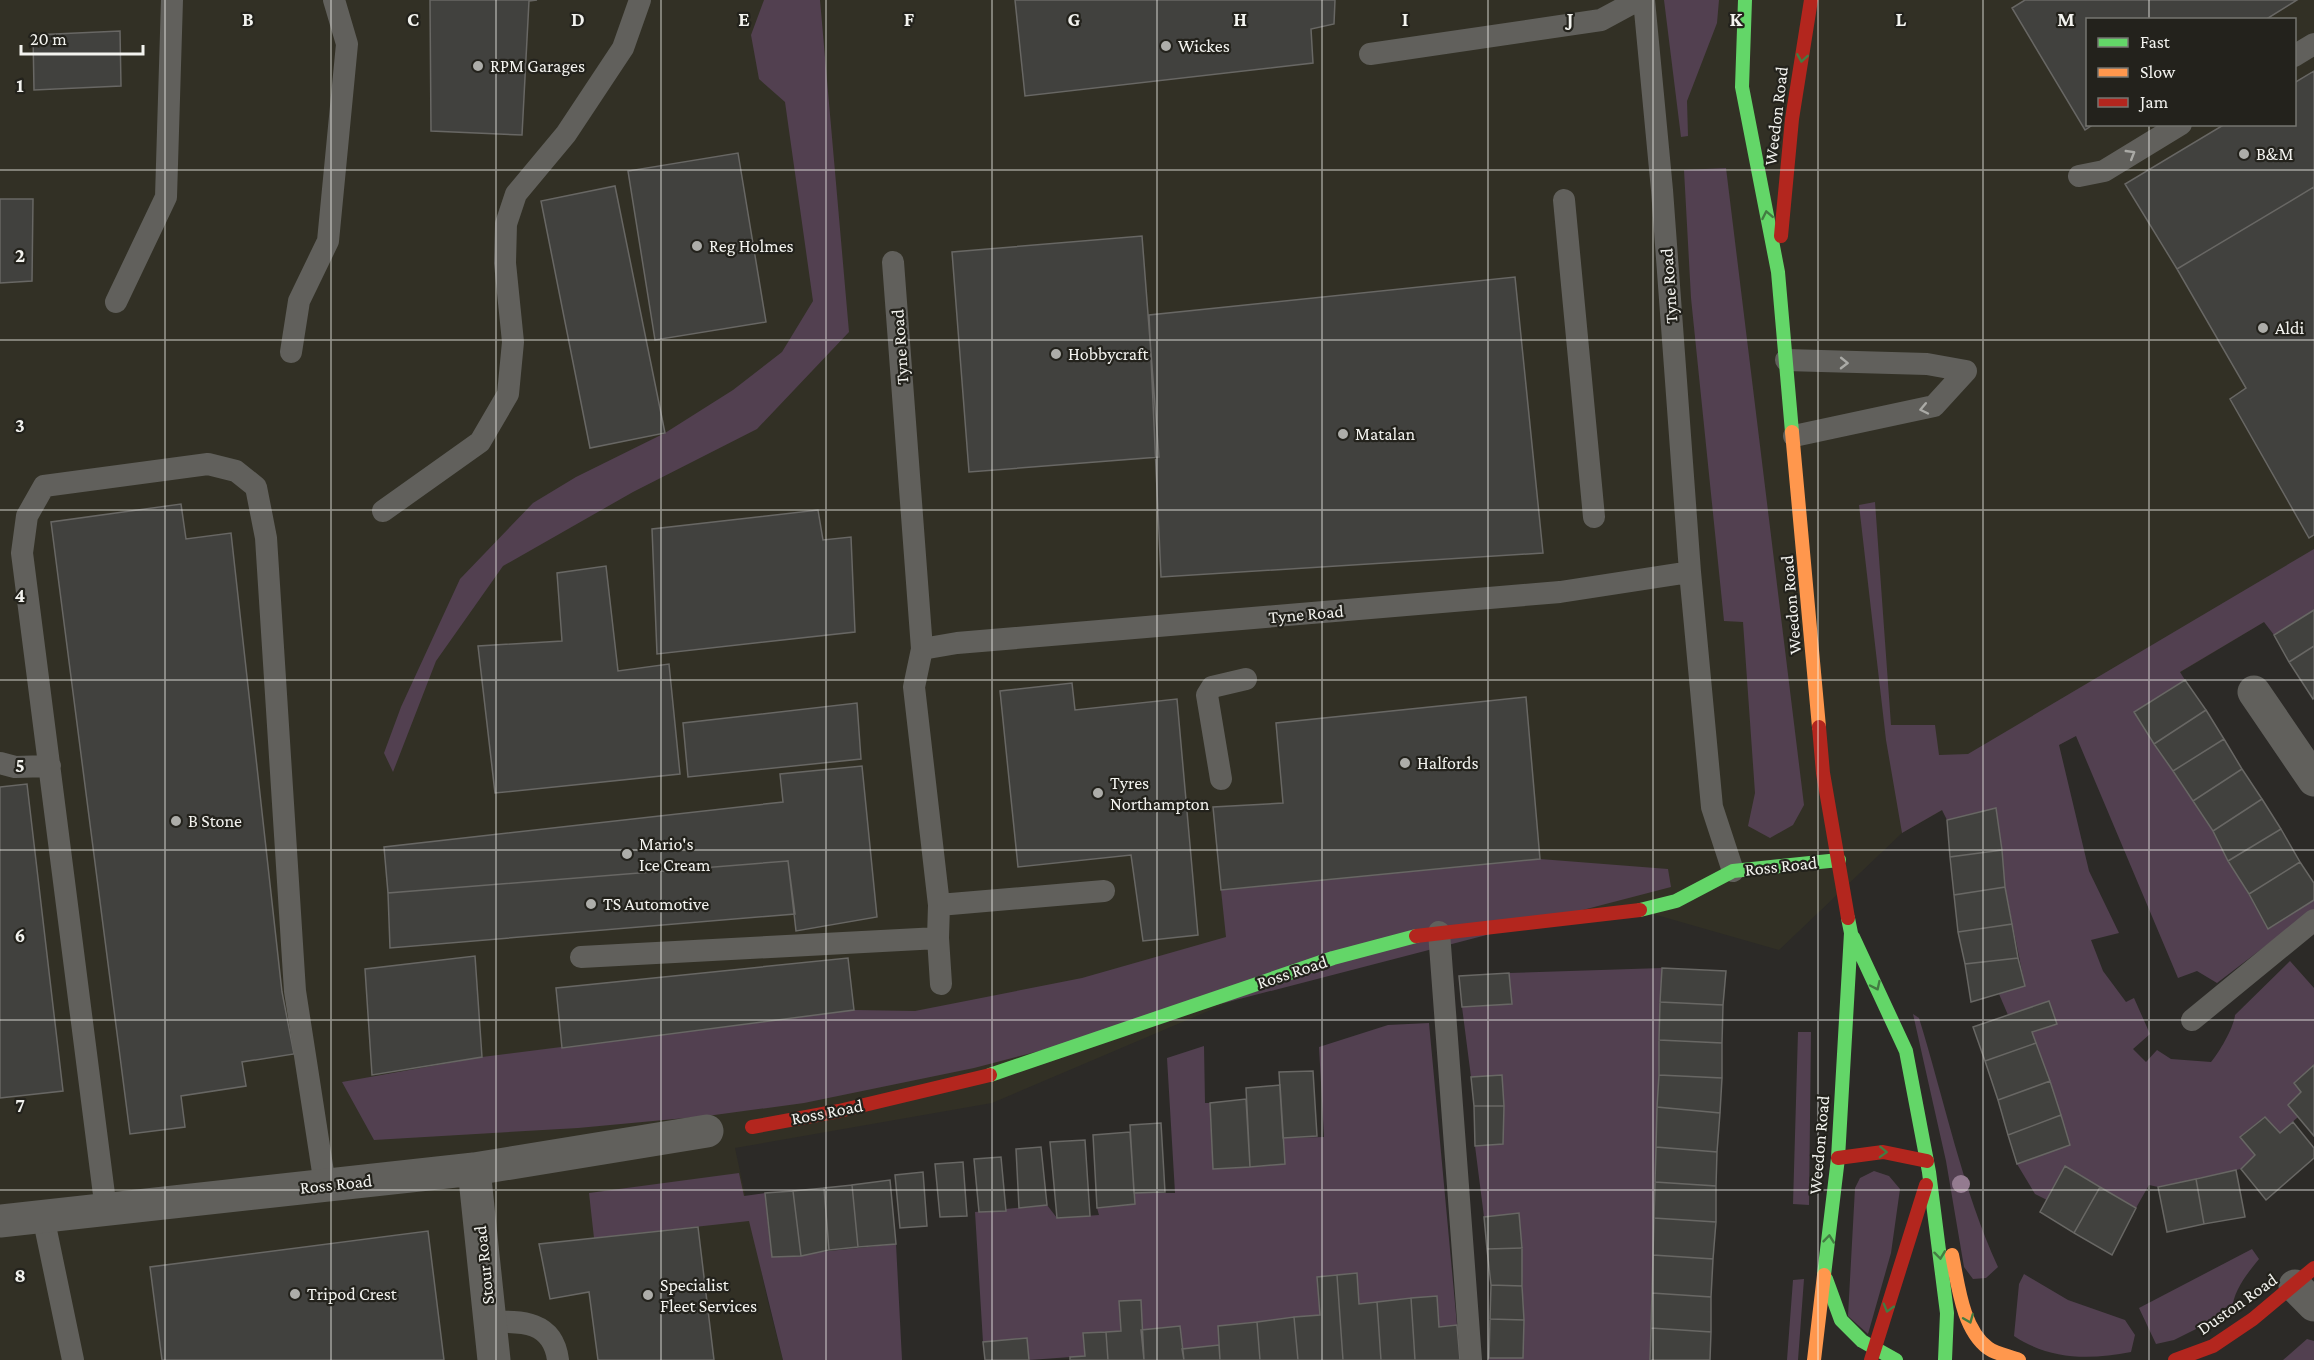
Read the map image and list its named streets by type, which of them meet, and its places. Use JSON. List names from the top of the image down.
{
  "streets": {
    "main road": ["Weedon Road", "Ross Road", "Duston Road"],
    "street": ["Stour Road"],
    "lane": ["Tyne Road"]
  },
  "crossings": [
    ["Weedon Road", "Ross Road"],
    ["Tyne Road", "Ross Road"],
    ["Ross Road", "Stour Road"]
  ],
  "places": [
    "Wickes",
    "RPM Garages",
    "B&M",
    "Reg Holmes",
    "Aldi",
    "Hobbycraft",
    "Matalan",
    "Halfords",
    "Tyres Northampton",
    "B Stone",
    "Mario's Ice Cream",
    "TS Automotive",
    "Tripod Crest",
    "Specialist Fleet Services"
  ],
  "legend": ["Fast", "Slow", "Jam"],
  "scale_bar": "20 m",
  "grid": {
    "columns": [
      "B",
      "C",
      "D",
      "E",
      "F",
      "G",
      "H",
      "I",
      "J",
      "K",
      "L",
      "M"
    ],
    "rows": [
      "1",
      "2",
      "3",
      "4",
      "5",
      "6",
      "7",
      "8"
    ]
  }
}
